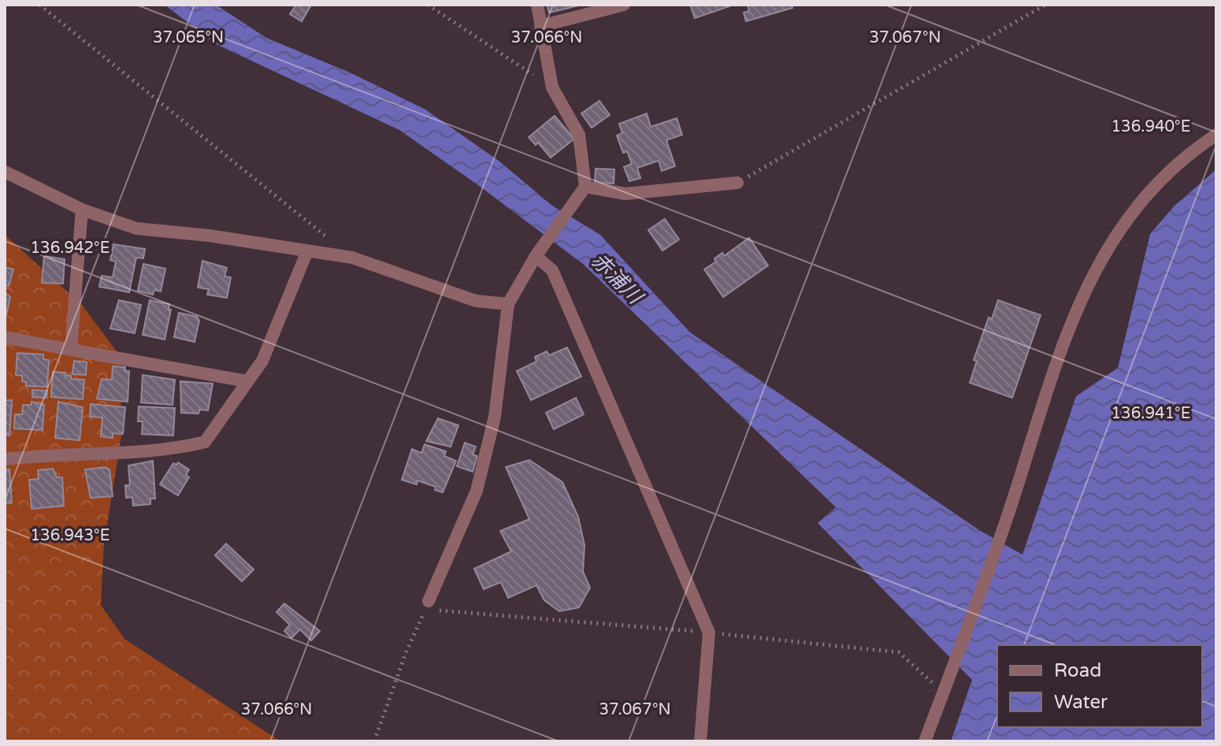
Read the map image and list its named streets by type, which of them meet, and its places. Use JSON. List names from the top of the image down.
{
  "water": ["赤浦川"],
  "legend": ["Road", "Water"],
  "coordinates": [
    "37.065°N",
    "37.066°N",
    "37.067°N",
    "136.940°E",
    "136.942°E",
    "136.941°E",
    "136.943°E"
  ]
}
